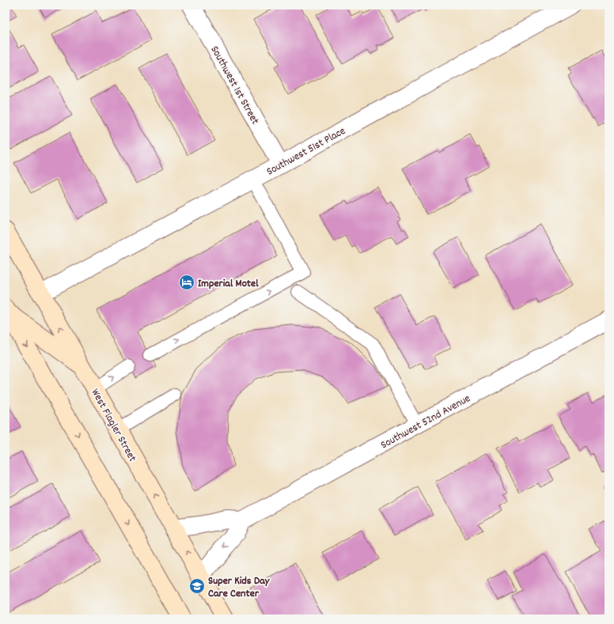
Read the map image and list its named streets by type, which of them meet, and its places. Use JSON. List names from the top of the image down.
{
  "streets": {
    "main road": ["West Flagler Street"],
    "street": ["Southwest 1st Street", "Southwest 51st Place", "Southwest 52nd Avenue"]
  },
  "crossings": [
    ["Southwest 1st Street", "Southwest 51st Place"],
    ["Southwest 51st Place", "West Flagler Street"]
  ],
  "places": {
    "hotel": ["Imperial Motel"],
    "school or university": ["Super Kids Day Care Center"]
  }
}
